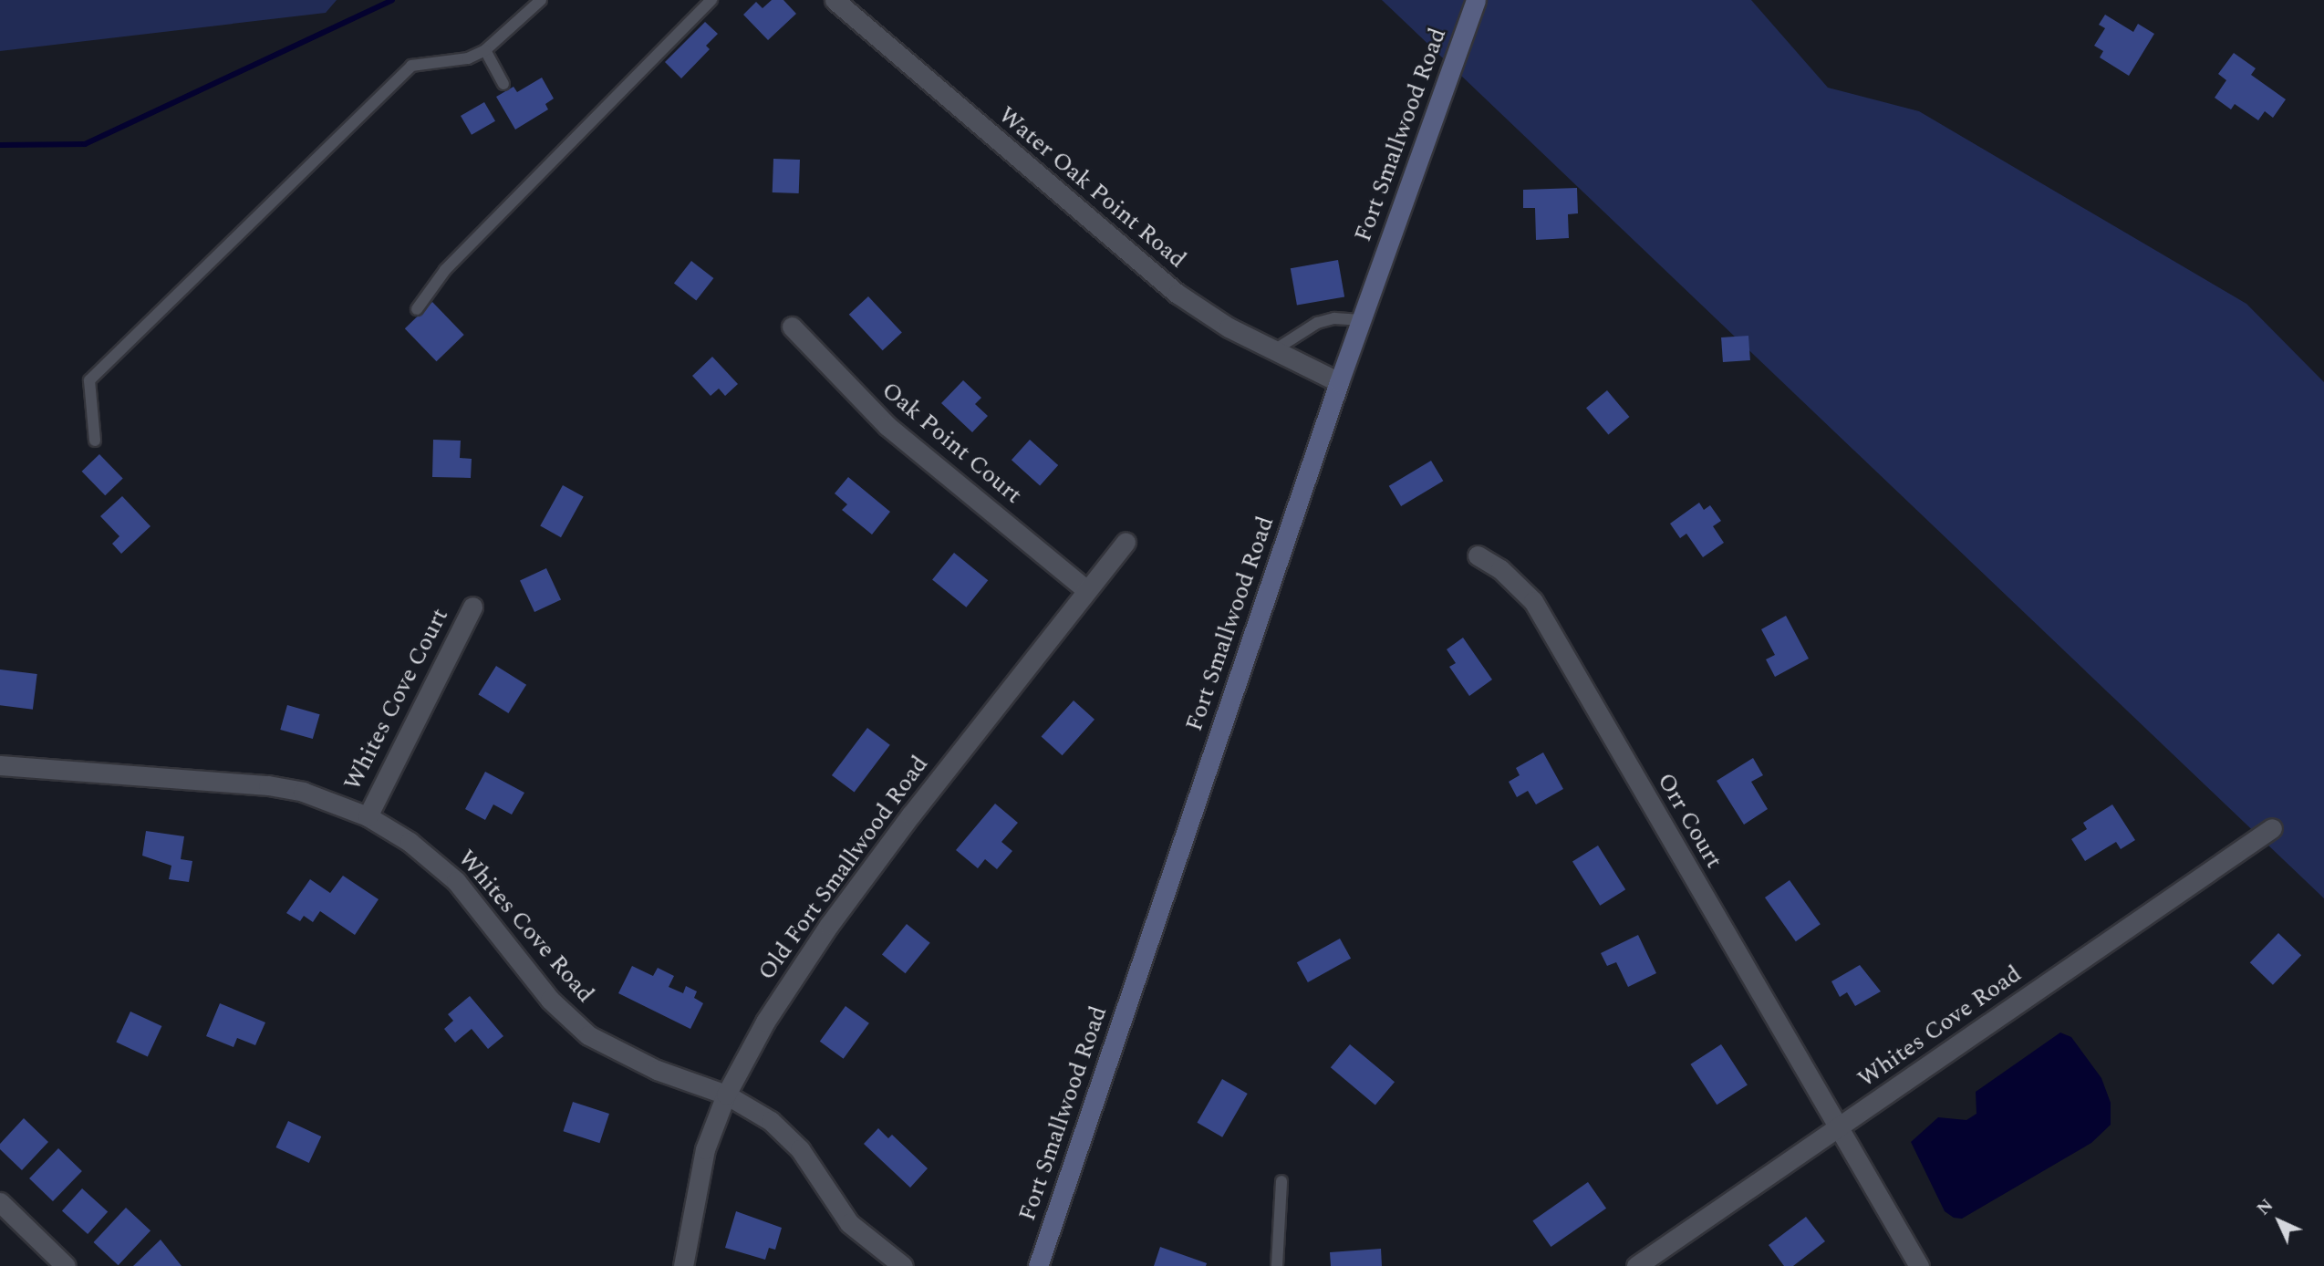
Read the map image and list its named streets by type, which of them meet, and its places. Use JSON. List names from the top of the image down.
{
  "streets": {
    "main road": ["Fort Smallwood Road"],
    "street": [
      "Water Oak Point Road",
      "Oak Point Court",
      "Whites Cove Court",
      "Orr Court",
      "Old Fort Smallwood Road",
      "Whites Cove Road"
    ]
  },
  "crossings": [
    ["Fort Smallwood Road", "Water Oak Point Road"],
    ["Oak Point Court", "Old Fort Smallwood Road"],
    ["Whites Cove Court", "Whites Cove Road"],
    ["Orr Court", "Whites Cove Road"],
    ["Old Fort Smallwood Road", "Whites Cove Road"]
  ],
  "north": "top left"
}
